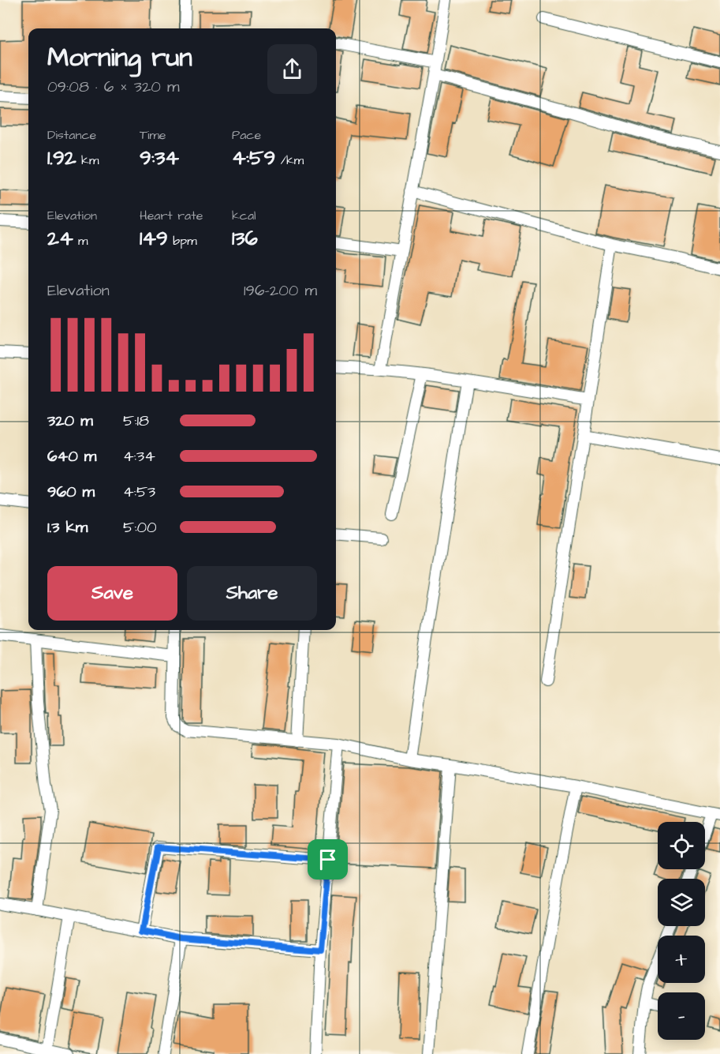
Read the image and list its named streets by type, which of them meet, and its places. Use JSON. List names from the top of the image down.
{
  "page": {
    "heading": ["Morning run", "09:08 · 6 × 320 m"],
    "stats": [
      ["Distance", "1.92 km"],
      ["Time", "9:34"],
      ["Pace", "4:59 /km"],
      ["Elevation", "24 m"],
      ["Heart rate", "149 bpm"],
      ["kcal", "136"]
    ],
    "chart": ["Elevation", "196–200 m"],
    "list": [
      {
        "name": "320 m",
        "note": "5:18"
      },
      {
        "name": "640 m",
        "note": "4:34"
      },
      {
        "name": "960 m",
        "note": "4:53"
      },
      {
        "name": "1.3 km",
        "note": "5:00"
      }
    ],
    "buttons": ["Save", "Share"],
    "map_buttons": ["+", "−"]
  }
}
